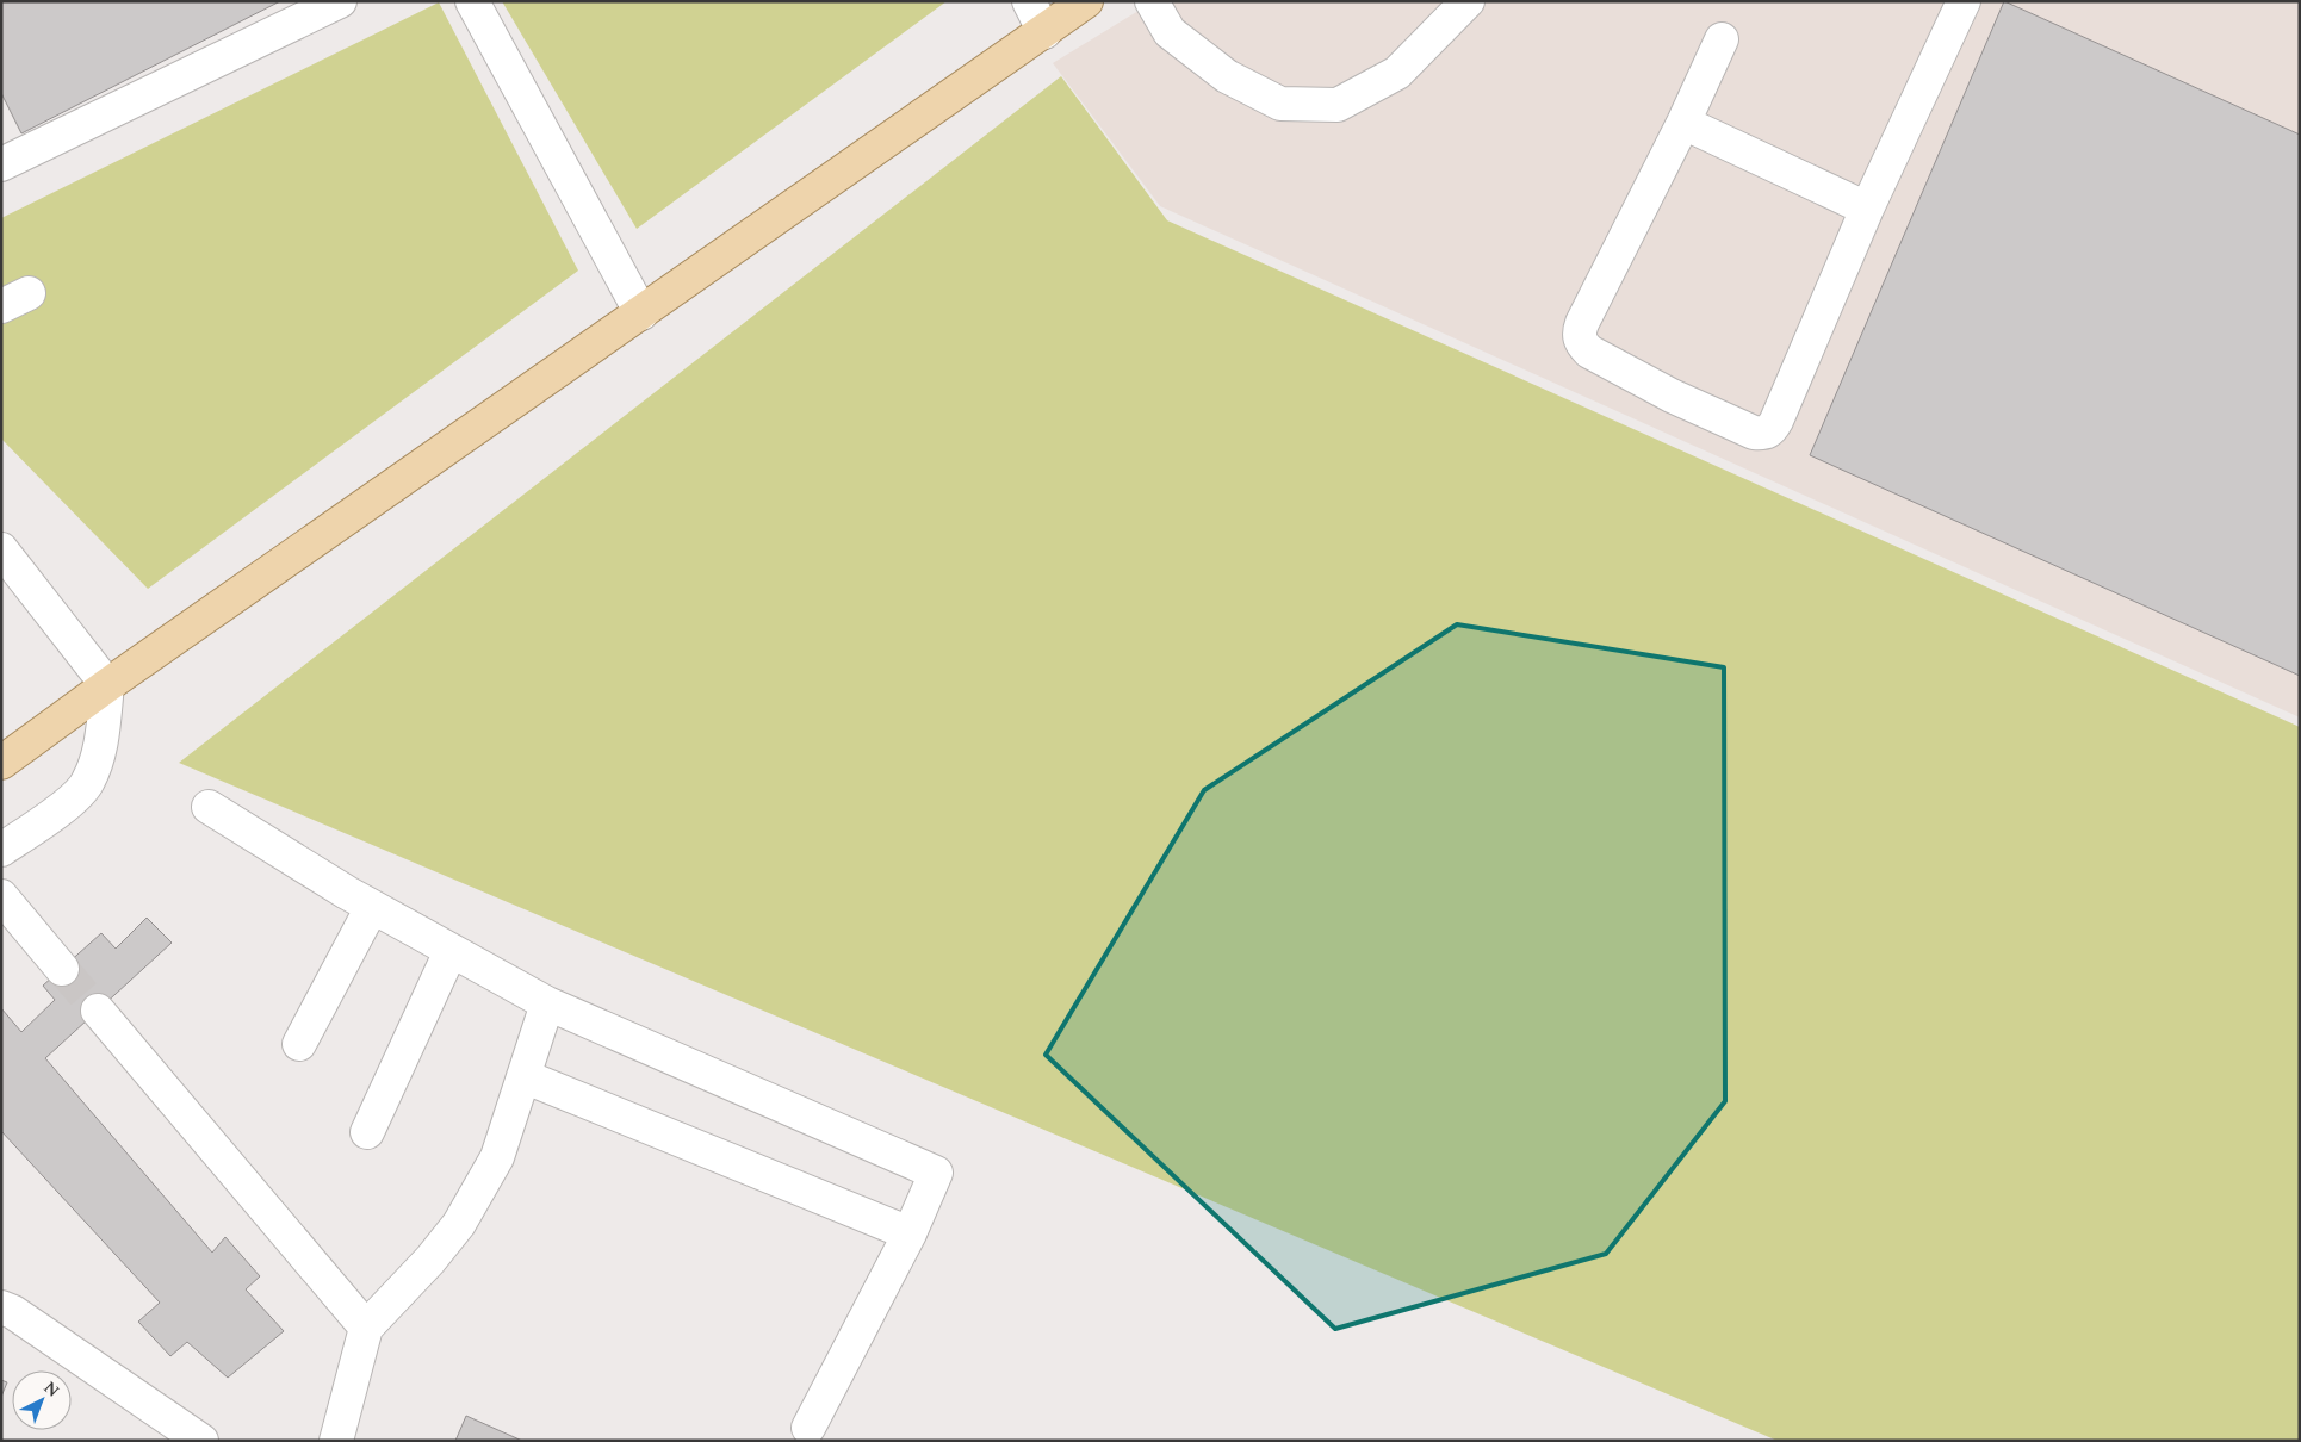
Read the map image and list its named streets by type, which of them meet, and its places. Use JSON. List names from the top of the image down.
{
  "north": "top right"
}
